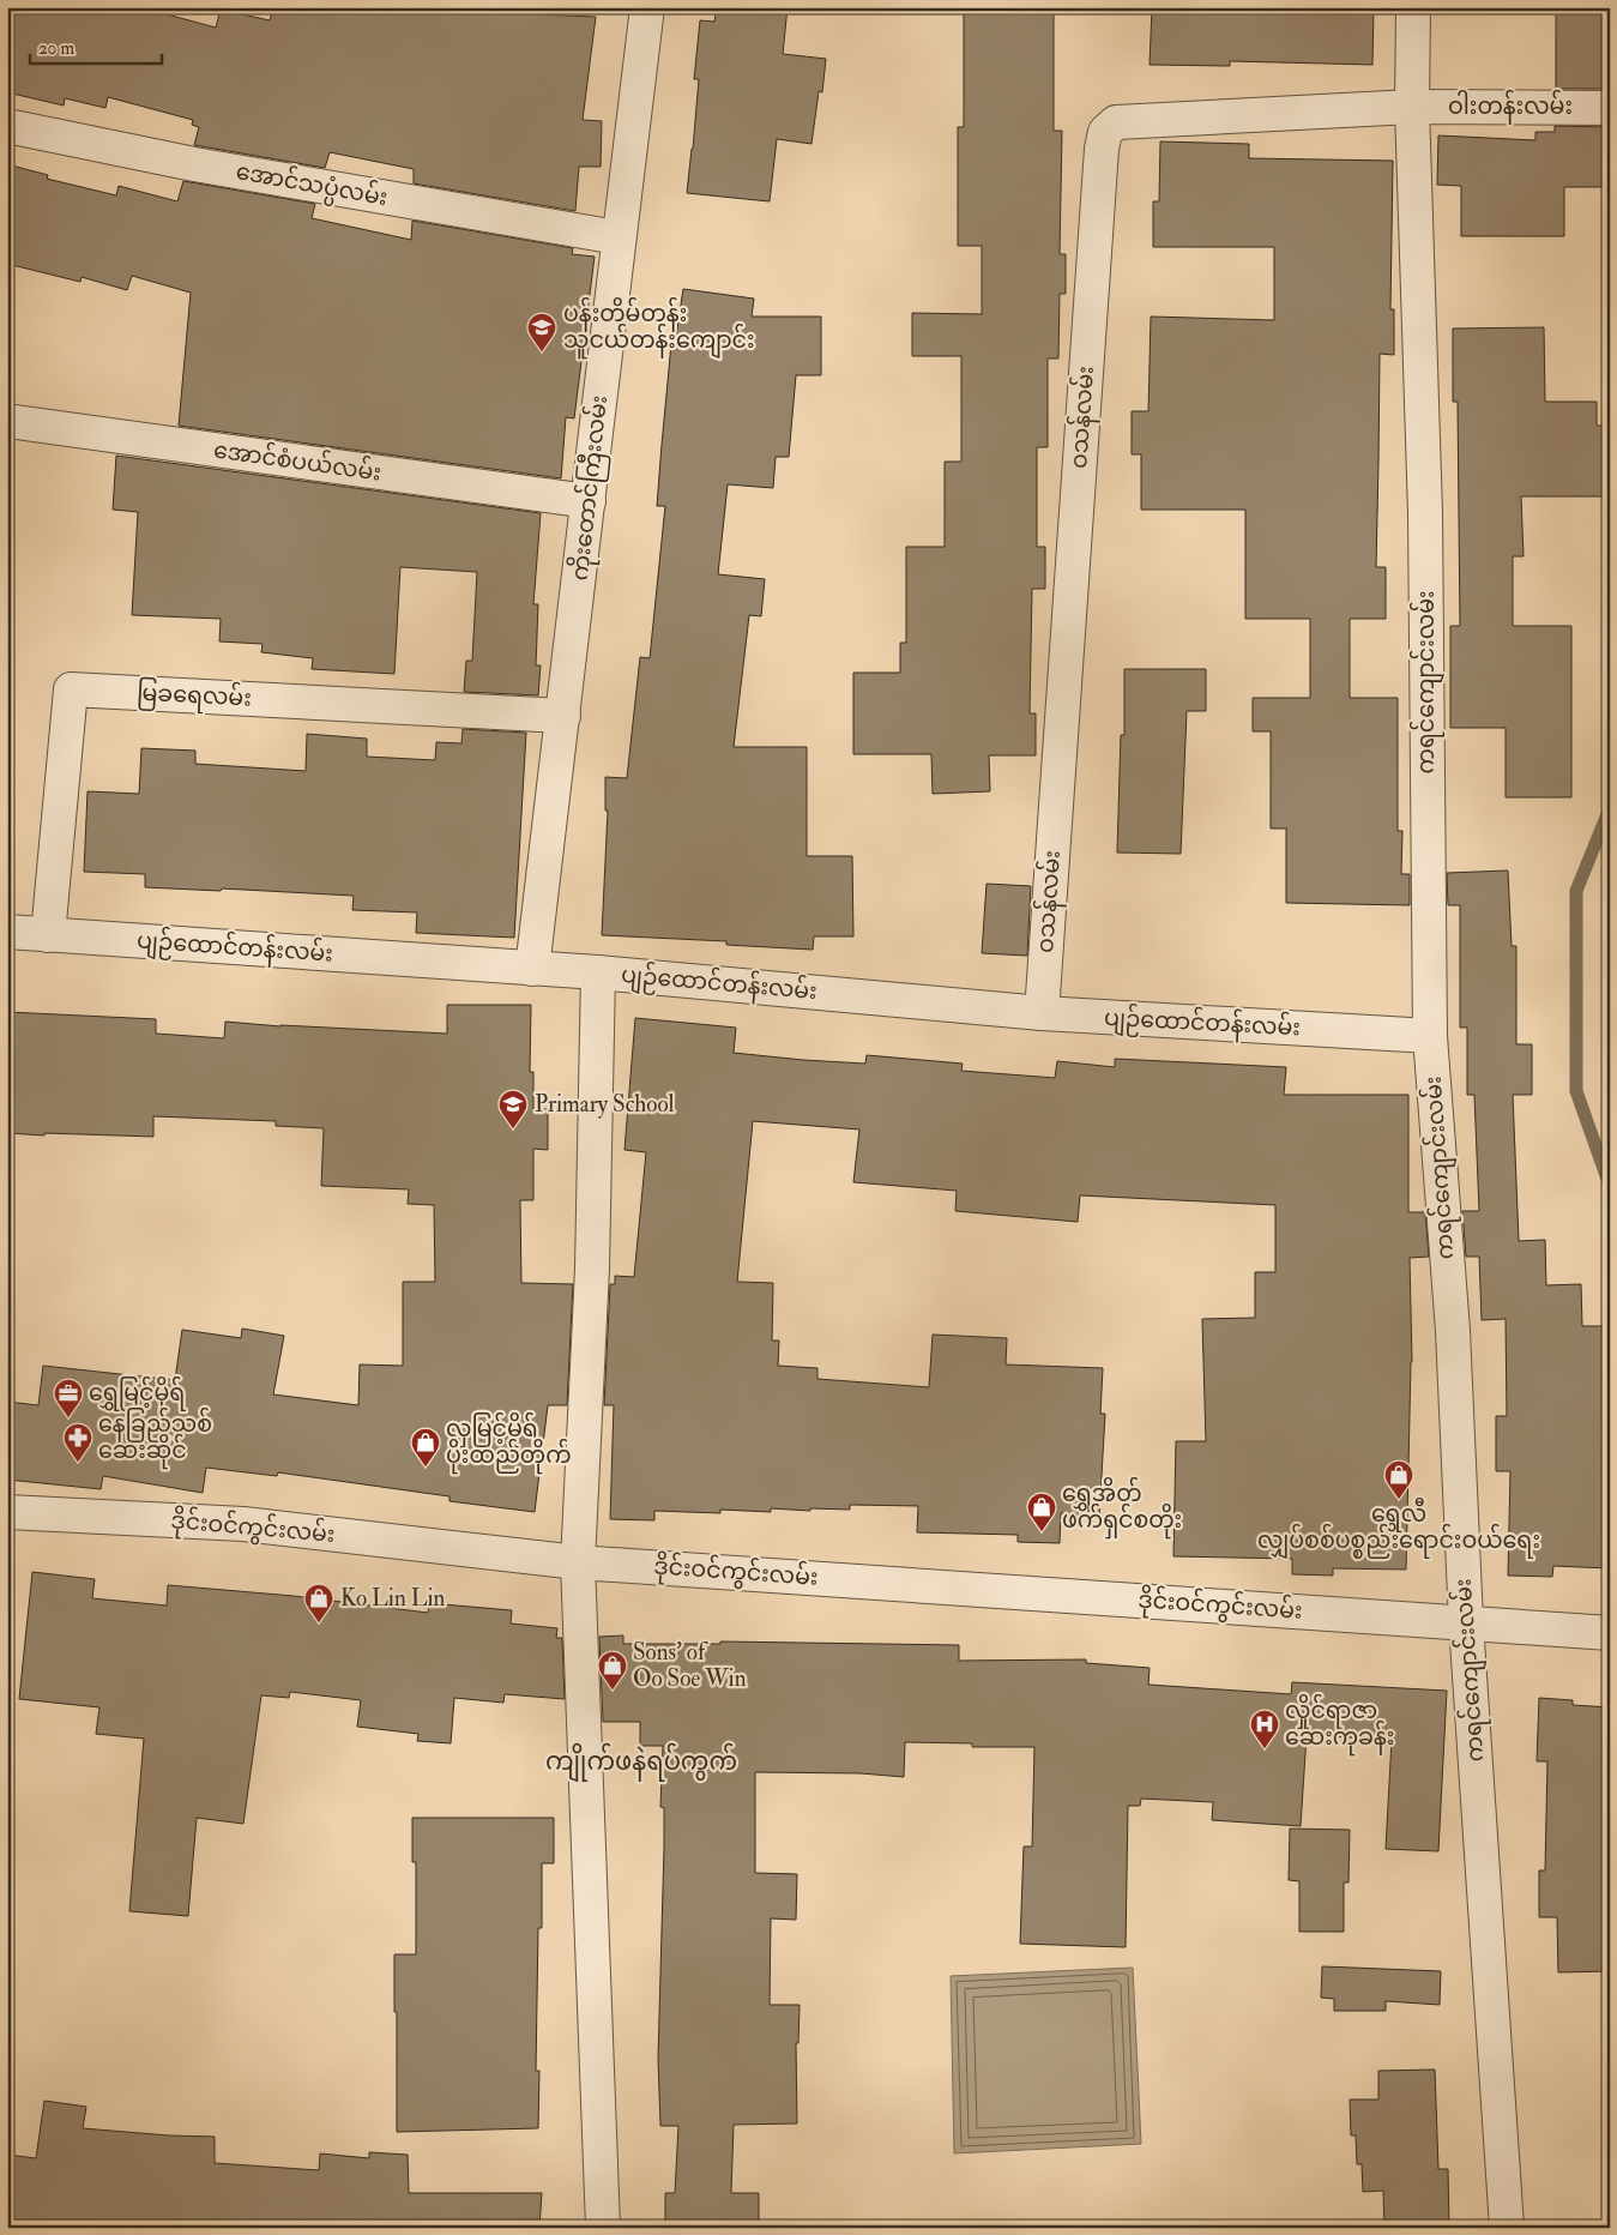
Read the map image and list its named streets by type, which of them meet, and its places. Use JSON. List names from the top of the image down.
{
  "streets": {
    "street": [
      "ဝါးတန်းလမ်း",
      "အောင်သပ္ပံလမ်း",
      "ဝသန်လမ်း",
      "အောင်စံပယ်လမ်း",
      "ကိုးတောင်ကြီးလမ်း",
      "ကရင်ကျောင်းလမ်း",
      "မြခရေလမ်း",
      "ပျဉ်ထောင်တန်းလမ်း",
      "ဒိုင်းဝင်ကွင်းလမ်း"
    ]
  },
  "crossings": [
    ["ဝါးတန်းလမ်း", "ဝသန်လမ်း"],
    ["ဝါးတန်းလမ်း", "ကရင်ကျောင်းလမ်း"],
    ["အောင်သပ္ပံလမ်း", "ကိုးတောင်ကြီးလမ်း"],
    ["ဝသန်လမ်း", "ကရင်ကျောင်းလမ်း"],
    ["ဝသန်လမ်း", "ပျဉ်ထောင်တန်းလမ်း"],
    ["အောင်စံပယ်လမ်း", "ကိုးတောင်ကြီးလမ်း"],
    ["ကိုးတောင်ကြီးလမ်း", "မြခရေလမ်း"],
    ["ကိုးတောင်ကြီးလမ်း", "ပျဉ်ထောင်တန်းလမ်း"],
    ["ကရင်ကျောင်းလမ်း", "ပျဉ်ထောင်တန်းလမ်း"],
    ["ကရင်ကျောင်းလမ်း", "ဒိုင်းဝင်ကွင်းလမ်း"],
    ["မြခရေလမ်း", "ပျဉ်ထောင်တန်းလမ်း"]
  ],
  "districts": ["ကျိုက်ဖနဲရပ်ကွက်"],
  "places": {
    "school or university": ["ပန်းတိမ်တန်း သူငယ်တန်းကျောင်း", "Primary School"],
    "office": ["ရွှေမြင့်မိုရ်"],
    "pharmacy": ["နေခြည်သစ် ဆေးဆိုင်"],
    "shop": [
      "လှမြင့်မိုရ် ပိုးထည်တိုက်",
      "ရွှေလီ လျှပ်စစ်ပစ္စည်းရောင်းဝယ်ရေး",
      "ရွှေအိတ် ဖက်ရှင်စတိုး",
      "Ko Lin Lin",
      "Sons' of Oo Soe Win"
    ],
    "hospital": ["လှိုင်ရာဇာ ဆေးကုခန်း"]
  },
  "scale_bar": "20 m"
}
